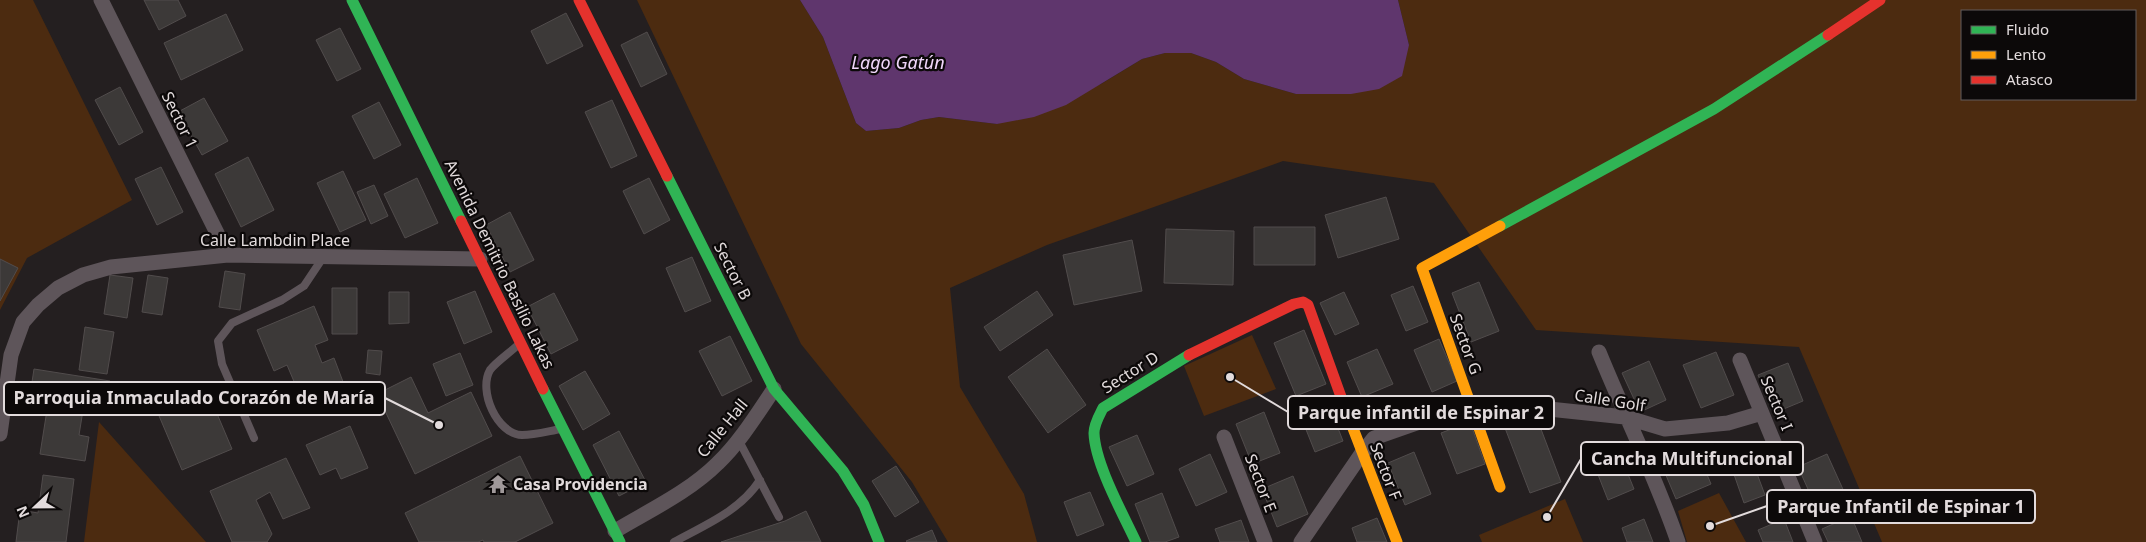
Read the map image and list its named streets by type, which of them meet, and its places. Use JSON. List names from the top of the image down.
{
  "streets": {
    "street": [
      "Sector 1",
      "Calle Lambdin Place",
      "Avenida Demitrio Basilio Lakas",
      "Sector B",
      "Sector G",
      "Sector D",
      "Calle Golf",
      "Sector I",
      "Calle Hall",
      "Sector F",
      "Sector E"
    ]
  },
  "crossings": [
    ["Sector 1", "Calle Lambdin Place"],
    ["Calle Lambdin Place", "Avenida Demitrio Basilio Lakas"],
    ["Avenida Demitrio Basilio Lakas", "Calle Hall"],
    ["Sector B", "Calle Hall"],
    ["Sector G", "Calle Golf"],
    ["Sector D", "Sector F"],
    ["Calle Golf", "Sector I"],
    ["Calle Golf", "Sector F"]
  ],
  "water": ["Lago Gatún"],
  "places": {
    "other": [
      "Parque infantil de Espinar 2",
      "Parroquia Inmaculado Corazón de María",
      "Cancha Multifuncional",
      "Parque Infantil de Espinar 1"
    ],
    "temple": ["Casa Providencia"]
  },
  "legend": ["Fluido", "Lento", "Atasco"],
  "north": "left"
}
